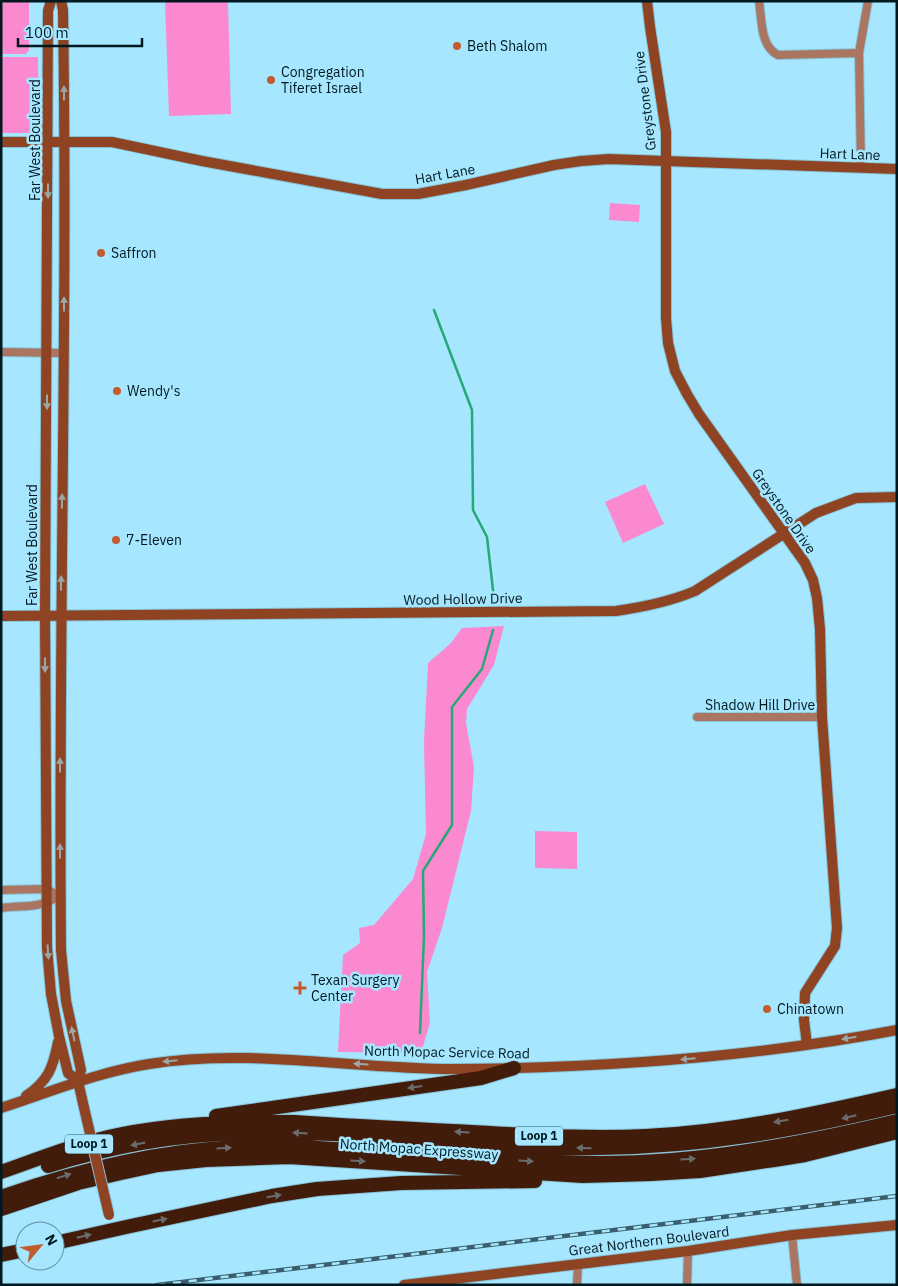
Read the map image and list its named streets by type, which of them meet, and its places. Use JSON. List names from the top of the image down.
{
  "streets": {
    "highway": ["Loop 1", "North Mopac Expressway"],
    "street": [
      "Greystone Drive",
      "Far West Boulevard",
      "Hart Lane",
      "Wood Hollow Drive",
      "Shadow Hill Drive",
      "North Mopac Service Road",
      "Great Northern Boulevard"
    ]
  },
  "crossings": [
    ["Greystone Drive", "Hart Lane"],
    ["Greystone Drive", "Wood Hollow Drive"],
    ["Greystone Drive", "Shadow Hill Drive"],
    ["Greystone Drive", "North Mopac Service Road"],
    ["Far West Boulevard", "Hart Lane"],
    ["Far West Boulevard", "Wood Hollow Drive"],
    ["Far West Boulevard", "North Mopac Service Road"]
  ],
  "one_way": ["North Mopac Service Road"],
  "places": {
    "other": [
      "Beth Shalom",
      "Congregation Tiferet Israel",
      "Saffron",
      "Wendy's",
      "7-Eleven",
      "Chinatown"
    ],
    "health": ["Texan Surgery Center"]
  },
  "scale_bar": "100 m",
  "north": "top right"
}
